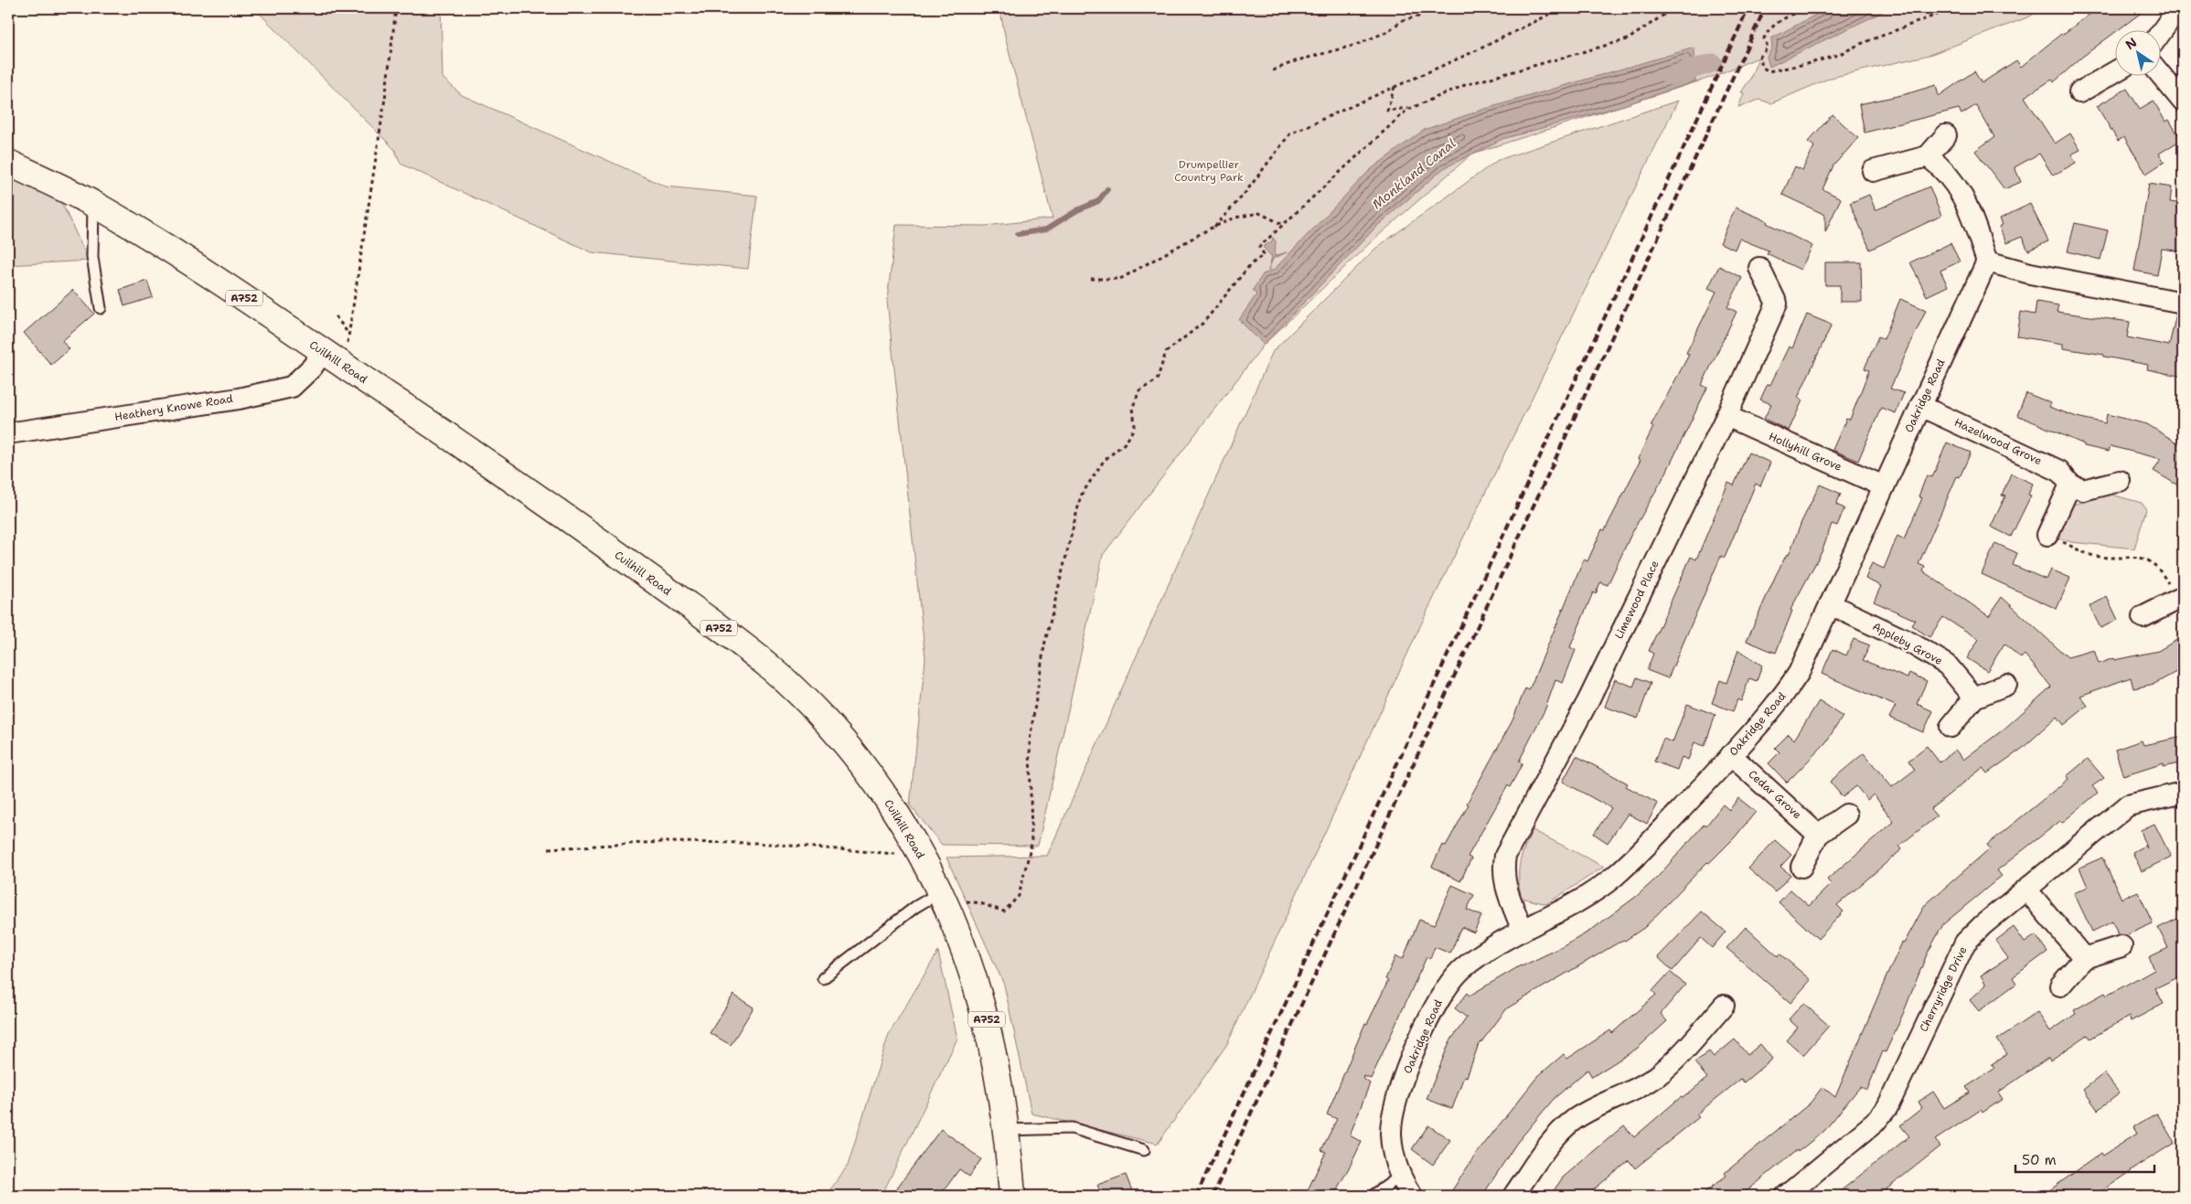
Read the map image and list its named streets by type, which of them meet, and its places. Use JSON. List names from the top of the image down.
{
  "streets": {
    "main road": ["A752", "Cuilhill Road"],
    "street": [
      "Oakridge Road",
      "Heathery Knowe Road",
      "Hazelwood Grove",
      "Hollyhill Grove",
      "Limewood Place",
      "Appleby Grove",
      "Cedar Grove",
      "Cherryridge Drive"
    ]
  },
  "crossings": [
    ["Cuilhill Road", "Heathery Knowe Road"],
    ["Oakridge Road", "Hazelwood Grove"],
    ["Oakridge Road", "Hollyhill Grove"],
    ["Oakridge Road", "Limewood Place"],
    ["Oakridge Road", "Appleby Grove"],
    ["Oakridge Road", "Cedar Grove"],
    ["Hollyhill Grove", "Limewood Place"]
  ],
  "water": ["Monkland Canal"],
  "parks": ["Drumpellier Country Park"],
  "scale_bar": "50 m",
  "north": "top left"
}
